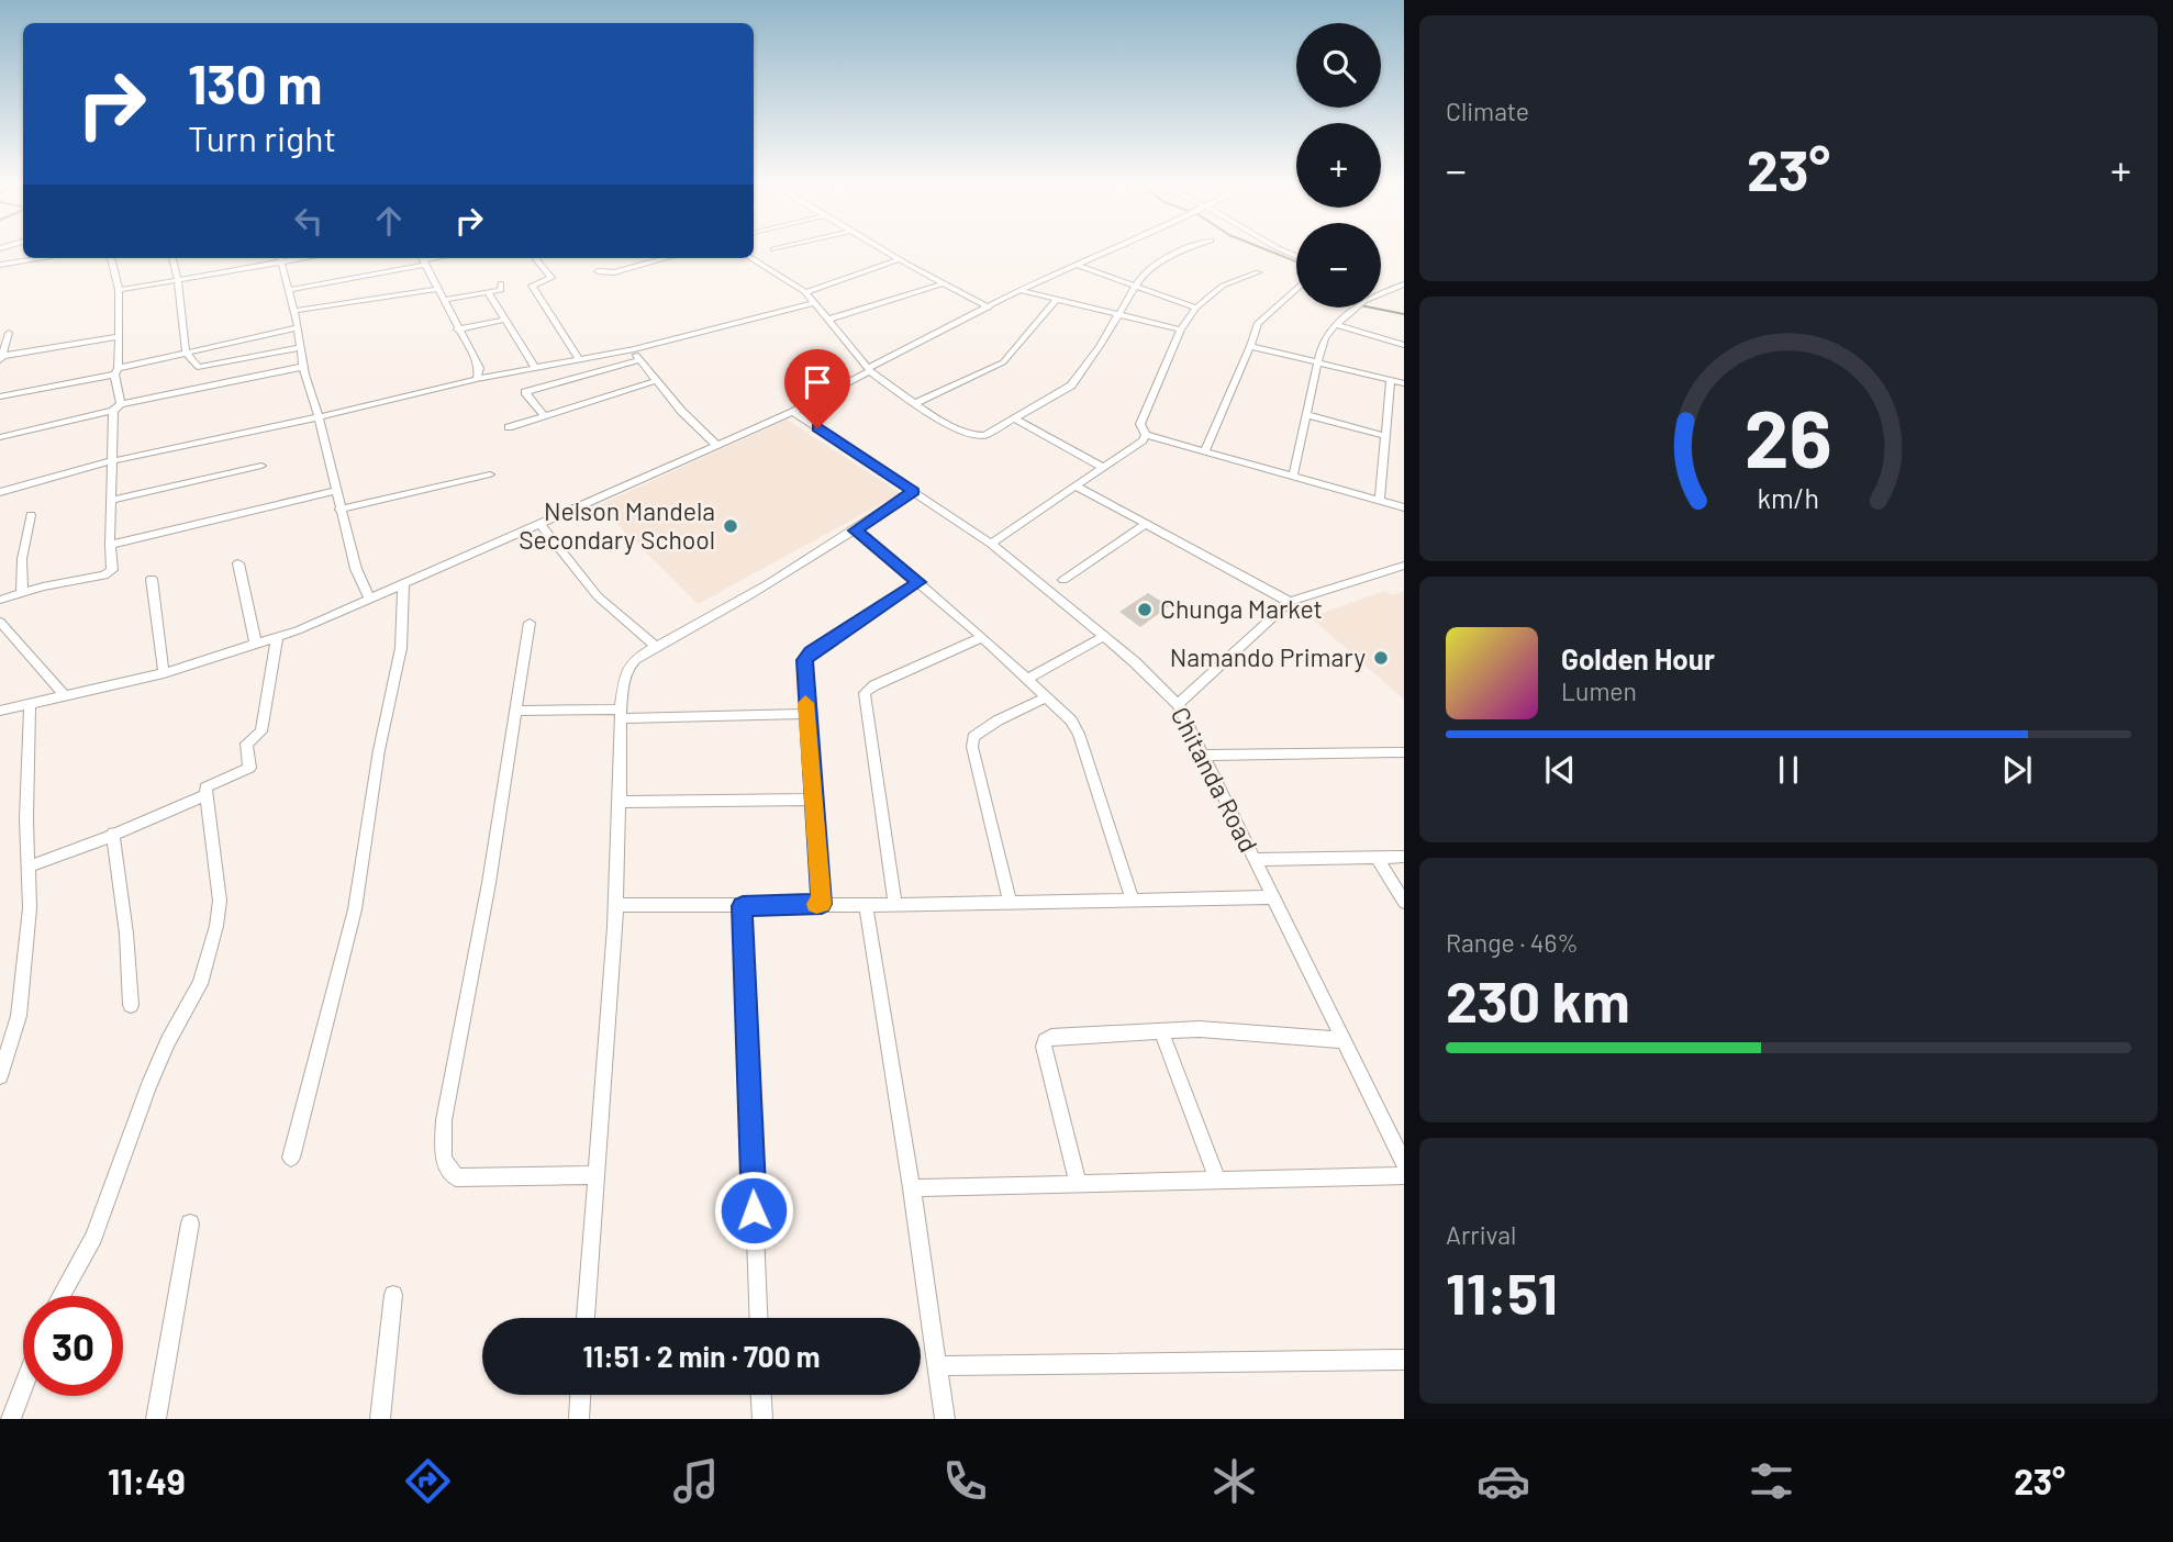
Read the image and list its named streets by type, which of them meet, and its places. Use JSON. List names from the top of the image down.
{
  "streets": {
    "street": ["Chitanda Road"]
  },
  "places": ["Nelson Mandela Secondary School", "Chunga Market", "Namando Primary"],
  "page": {
    "tile": [
      "Climate",
      ["Range · 46%", "230 km"],
      ["Arrival", "11:51"]
    ],
    "map_buttons": ["+", "−"],
    "turn": ["130 m", "Turn right"],
    "heat": ["−", "23°", "+"],
    "song": ["Golden Hour", "Lumen"],
    "limit": "30",
    "trip": "11:51 · 2 min · 700 m",
    "tabs": ["11:49", "23°"],
    "gauge": ["26", "km/h"]
  }
}
